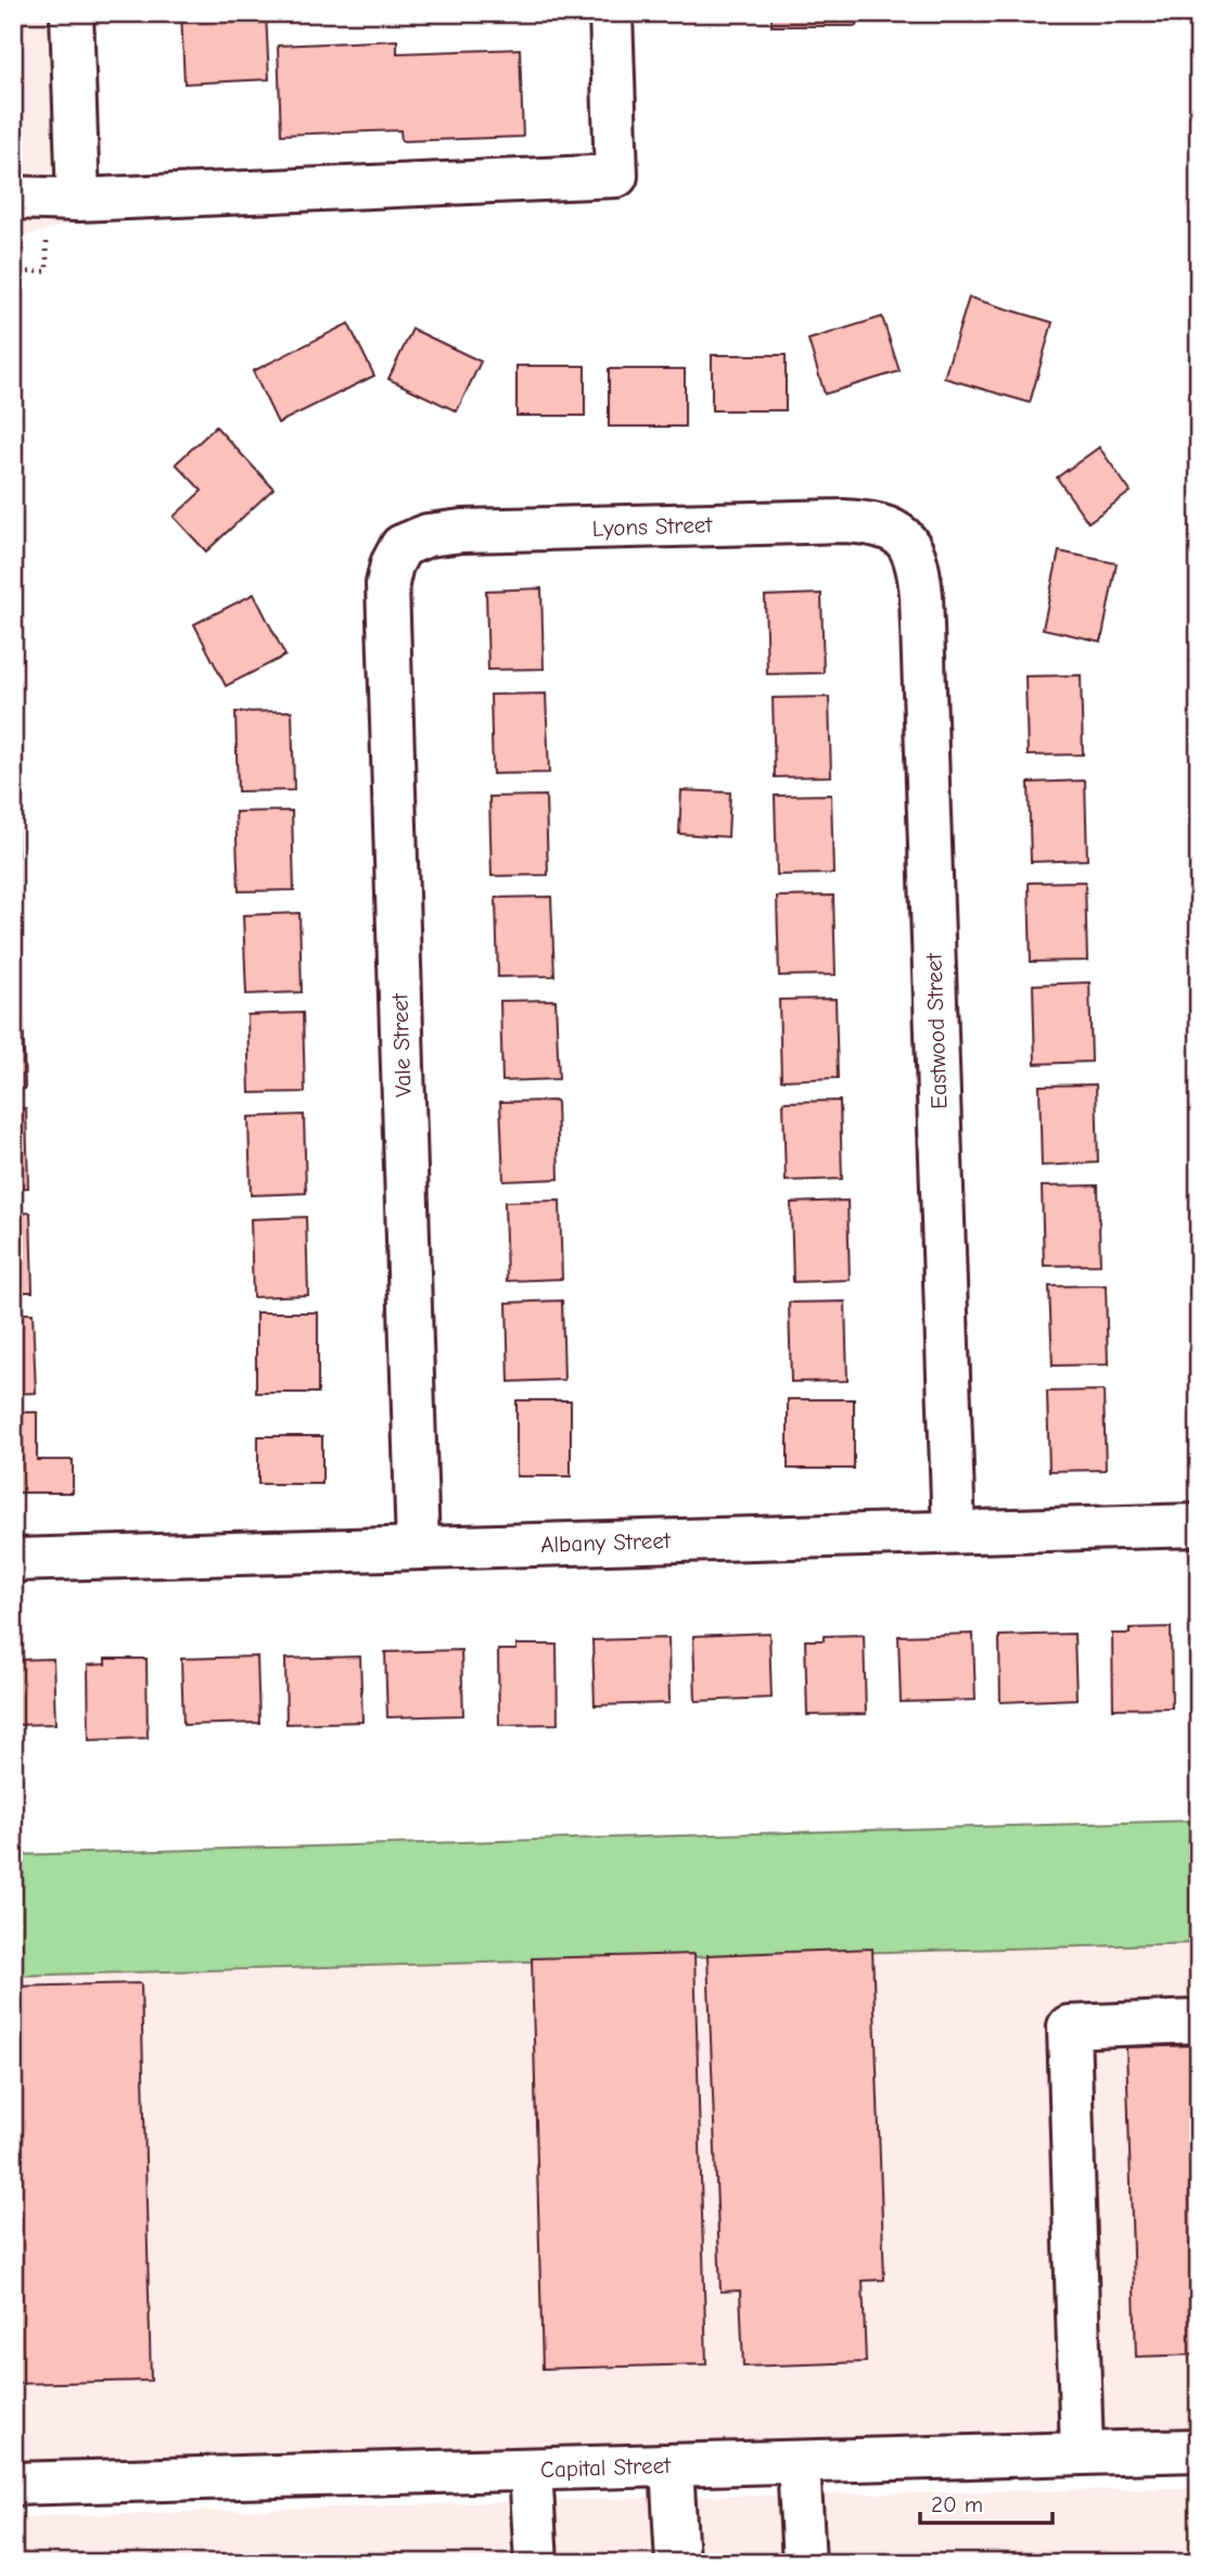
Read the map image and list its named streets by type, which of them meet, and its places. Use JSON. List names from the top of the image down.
{
  "streets": {
    "street": [
      "Lyons Street",
      "Eastwood Street",
      "Vale Street",
      "Albany Street",
      "Capital Street"
    ]
  },
  "crossings": [
    ["Lyons Street", "Eastwood Street"],
    ["Lyons Street", "Vale Street"],
    ["Eastwood Street", "Albany Street"],
    ["Vale Street", "Albany Street"]
  ],
  "scale_bar": "20 m"
}
